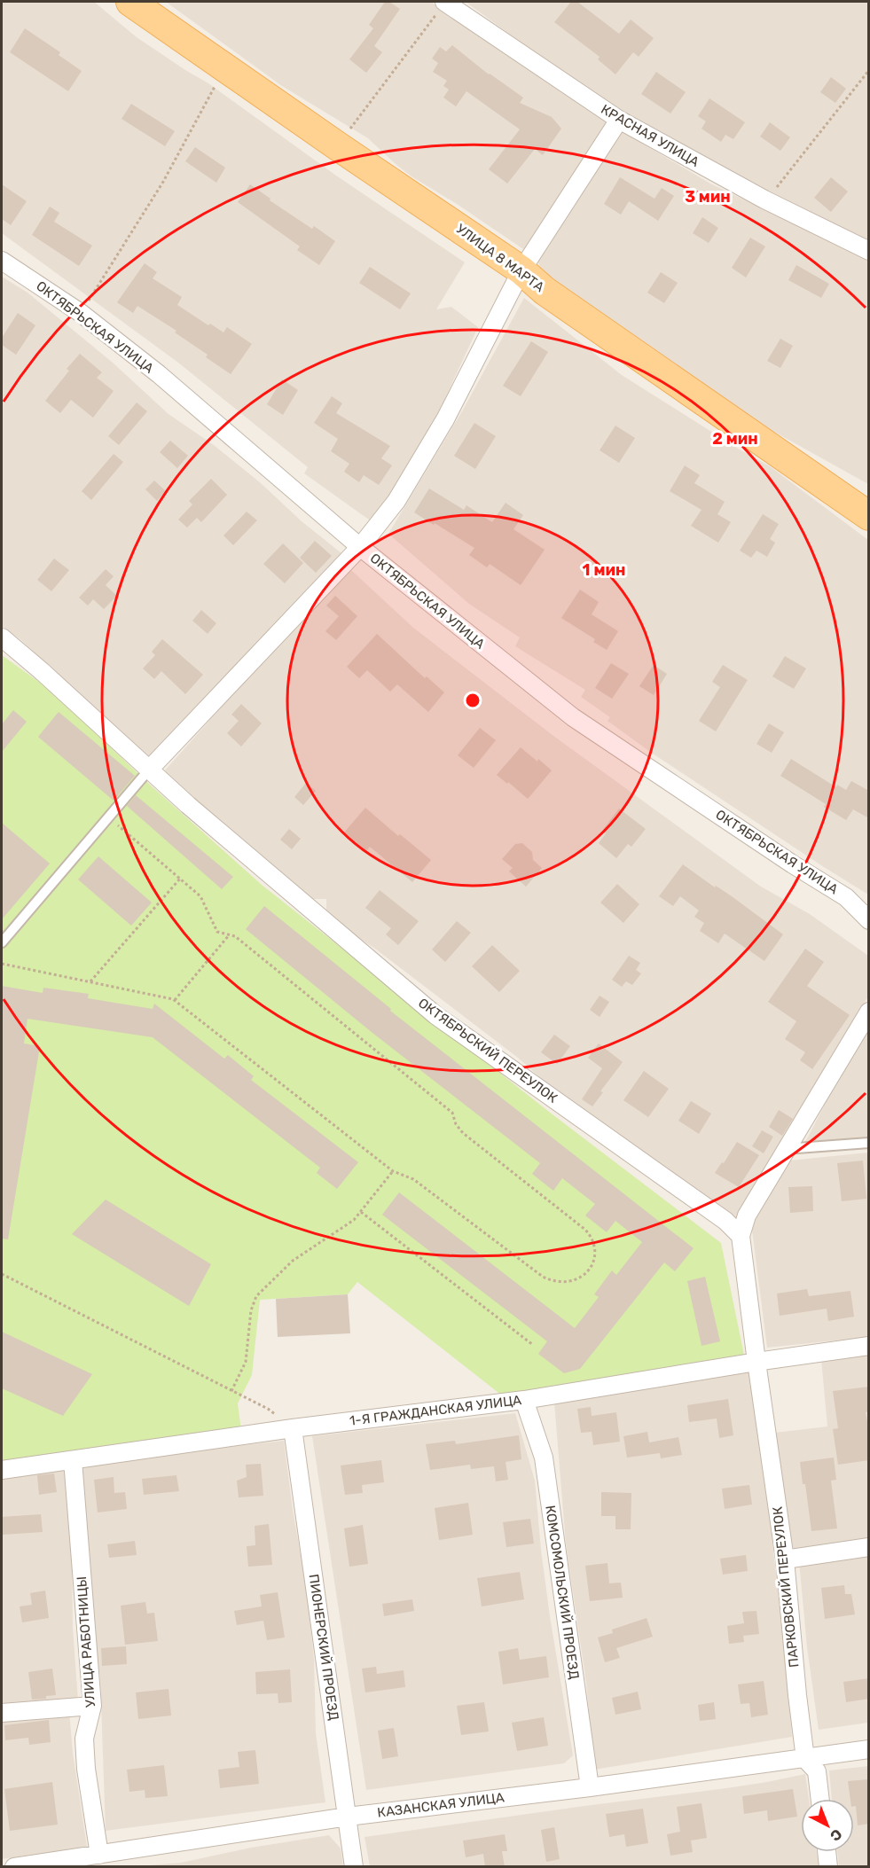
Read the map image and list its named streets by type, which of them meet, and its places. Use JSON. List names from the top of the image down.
{
  "streets": {
    "main road": ["УЛИЦА 8 МАРТА"],
    "street": [
      "КРАСНАЯ УЛИЦА",
      "ОКТЯБРЬСКАЯ УЛИЦА",
      "ОКТЯБРЬСКИЙ ПЕРЕУЛОК",
      "1-Я ГРАЖДАНСКАЯ УЛИЦА",
      "ПАРКОВСКИЙ ПЕРЕУЛОК",
      "КОМСОМОЛЬСКИЙ ПРОЕЗД",
      "УЛИЦА РАБОТНИЦЫ",
      "ПИОНЕРСКИЙ ПРОЕЗД",
      "КАЗАНСКАЯ УЛИЦА"
    ]
  },
  "crossings": [
    ["1-Я ГРАЖДАНСКАЯ УЛИЦА", "ПАРКОВСКИЙ ПЕРЕУЛОК"],
    ["1-Я ГРАЖДАНСКАЯ УЛИЦА", "КОМСОМОЛЬСКИЙ ПРОЕЗД"],
    ["1-Я ГРАЖДАНСКАЯ УЛИЦА", "УЛИЦА РАБОТНИЦЫ"],
    ["1-Я ГРАЖДАНСКАЯ УЛИЦА", "ПИОНЕРСКИЙ ПРОЕЗД"],
    ["ПАРКОВСКИЙ ПЕРЕУЛОК", "КАЗАНСКАЯ УЛИЦА"],
    ["КОМСОМОЛЬСКИЙ ПРОЕЗД", "КАЗАНСКАЯ УЛИЦА"],
    ["УЛИЦА РАБОТНИЦЫ", "КАЗАНСКАЯ УЛИЦА"],
    ["ПИОНЕРСКИЙ ПРОЕЗД", "КАЗАНСКАЯ УЛИЦА"]
  ],
  "north": "bottom right",
  "rings": ["3 мин", "2 мин", "1 мин"]
}
